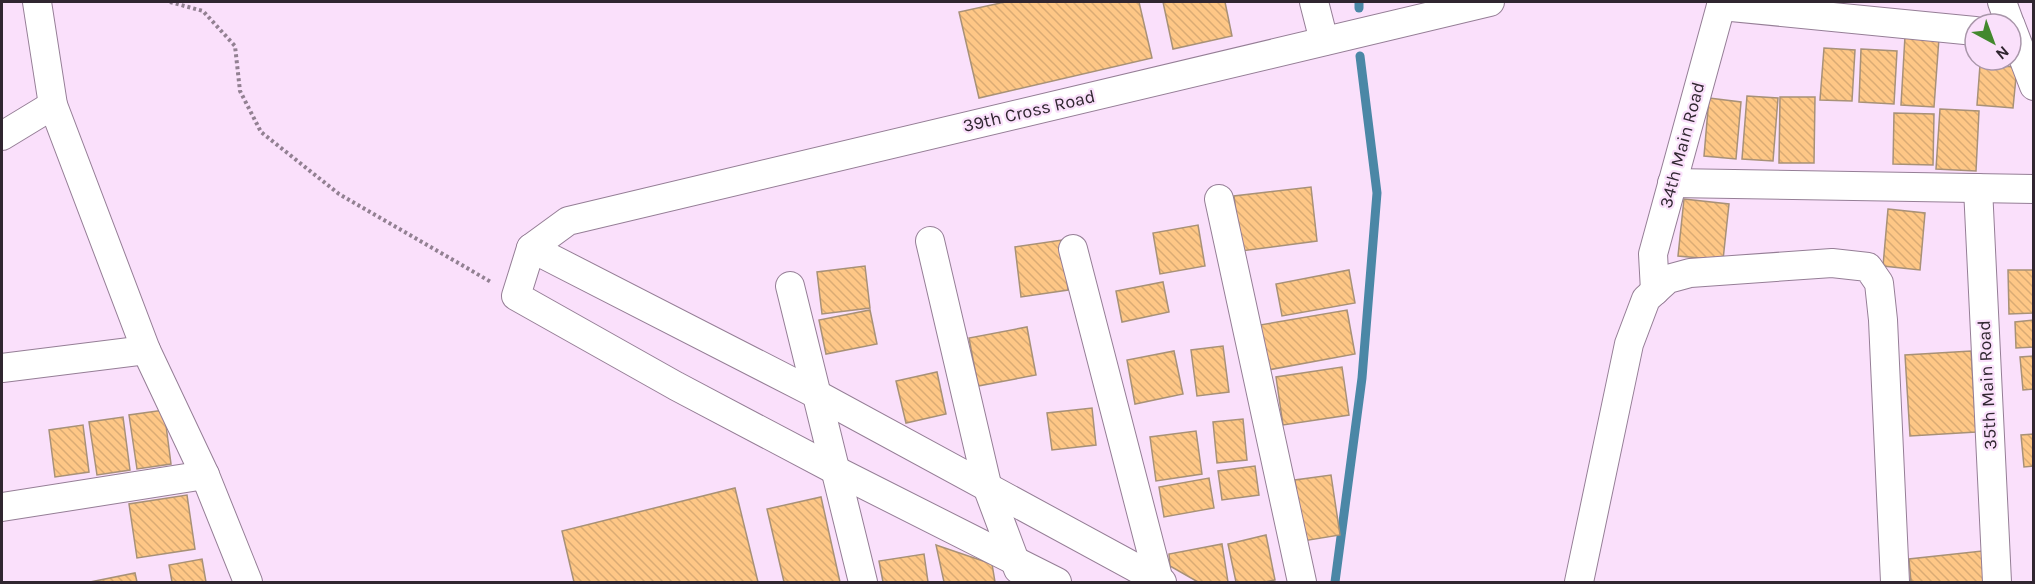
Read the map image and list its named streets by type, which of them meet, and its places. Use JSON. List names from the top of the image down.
{
  "streets": {
    "street": ["39th Cross Road", "34th Main Road", "35th Main Road"]
  },
  "north": "bottom right"
}
